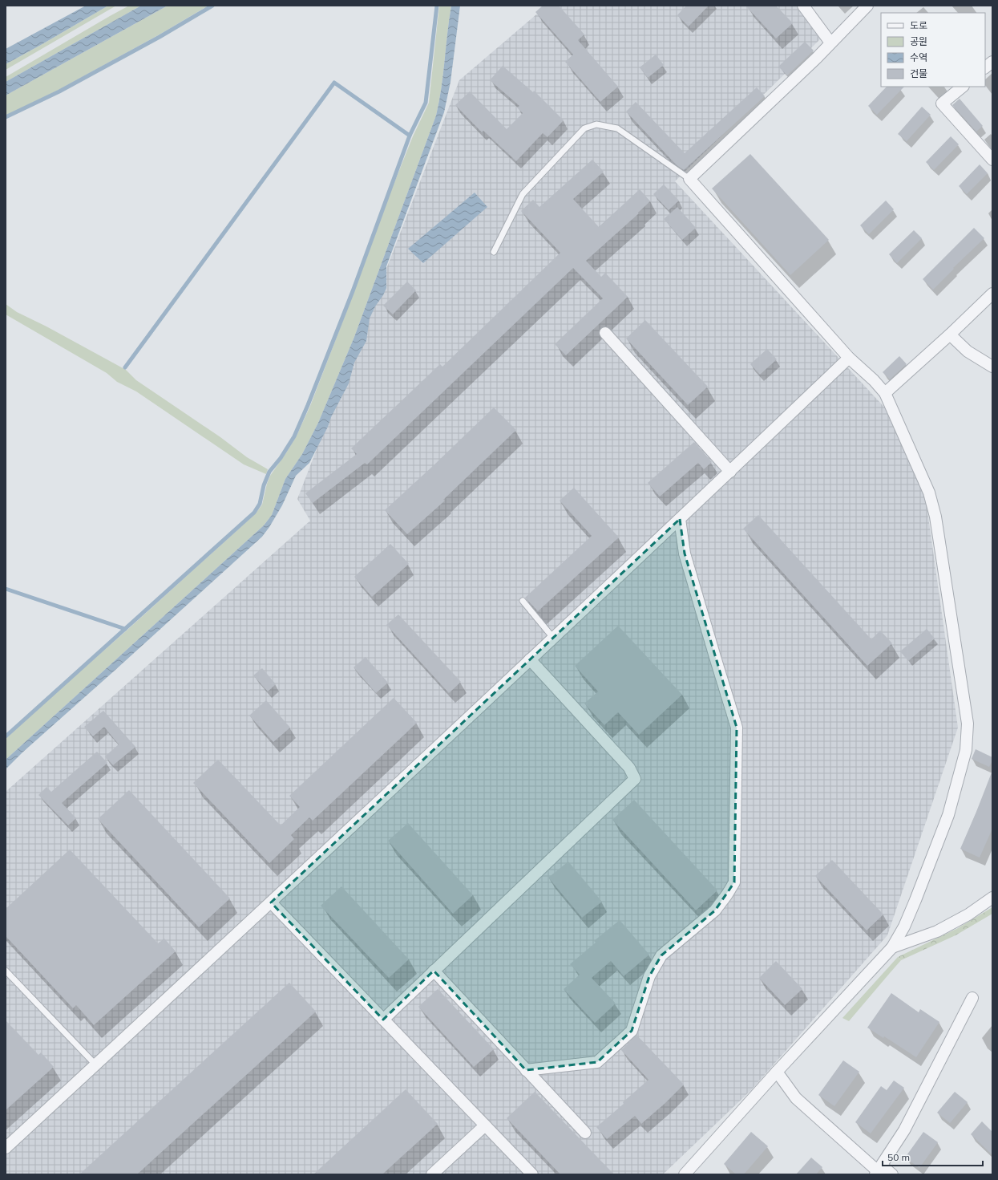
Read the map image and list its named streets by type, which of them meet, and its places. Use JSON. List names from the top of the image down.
{
  "legend": [
    "도로",
    "공원",
    "수역",
    "건물"
  ],
  "scale_bar": "50 m"
}
